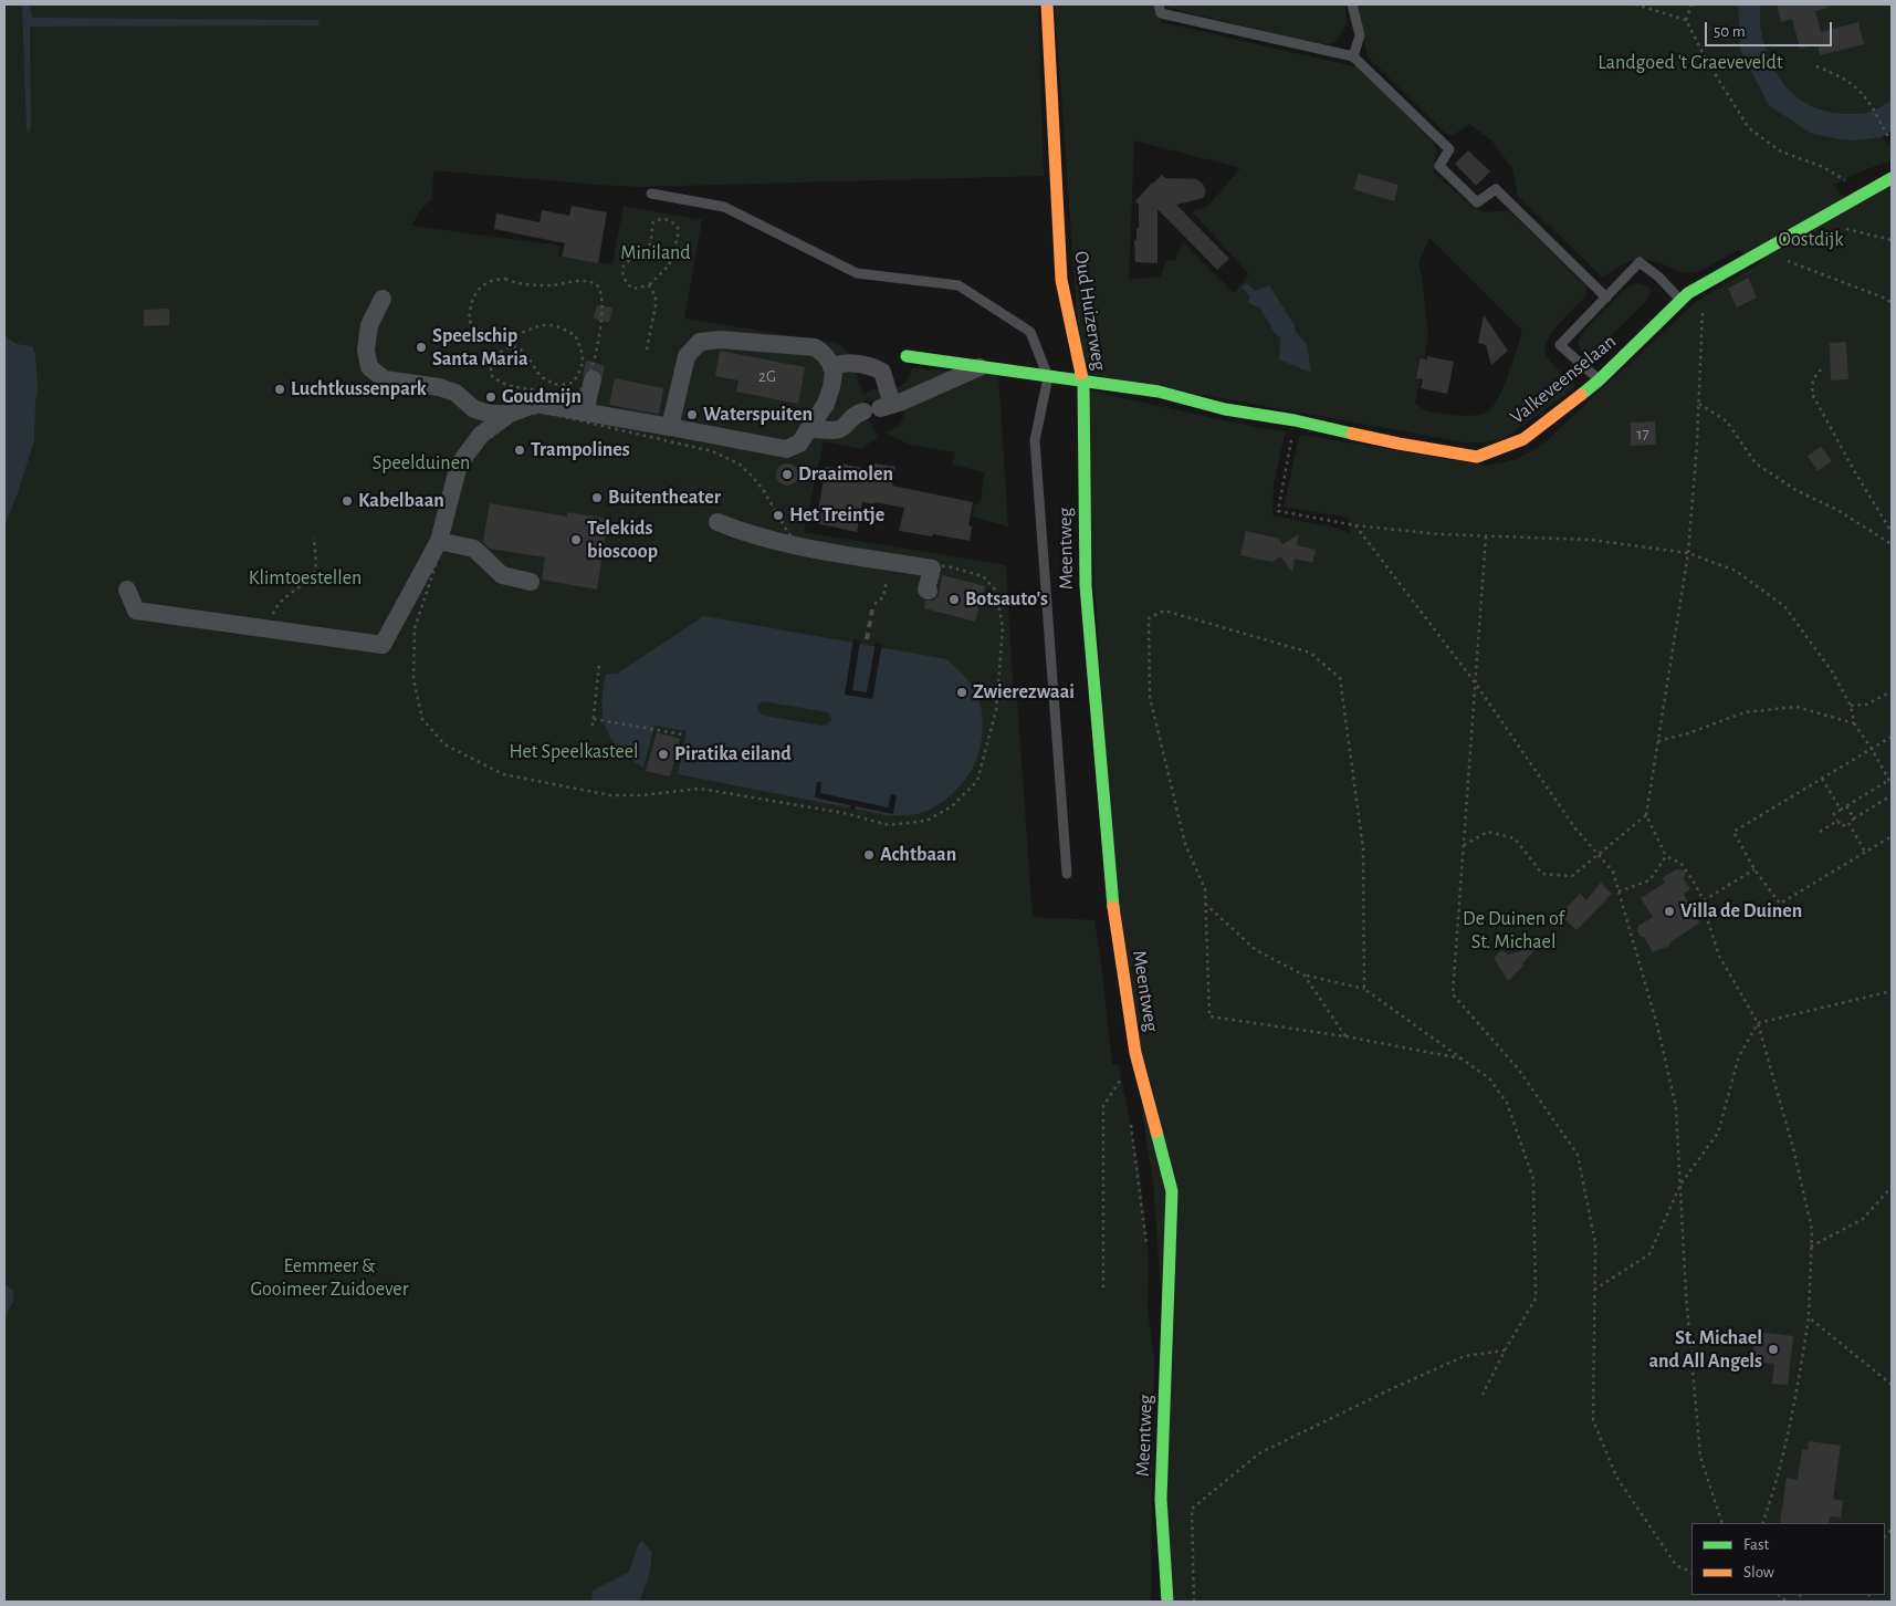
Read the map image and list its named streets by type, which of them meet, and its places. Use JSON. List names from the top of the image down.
{
  "streets": {
    "street": ["Oud Huizerweg", "Valkeveenselaan", "Meentweg"]
  },
  "crossings": [
    ["Oud Huizerweg", "Valkeveenselaan"],
    ["Oud Huizerweg", "Meentweg"],
    ["Valkeveenselaan", "Meentweg"]
  ],
  "parks": [
    "Landgoed 't Graeveveldt",
    "Oostdijk",
    "Miniland",
    "Speelduinen",
    "Klimtoestellen",
    "Het Speelkasteel",
    "De Duinen of St. Michael",
    "Eemmeer & Gooimeer Zuidoever"
  ],
  "places": [
    "Speelschip Santa Maria",
    "Luchtkussenpark",
    "Goudmijn",
    "Waterspuiten",
    "Trampolines",
    "Draaimolen",
    "Buitentheater",
    "Kabelbaan",
    "Het Treintje",
    "Telekids bioscoop",
    "Botsauto's",
    "Zwierezwaai",
    "Piratika eiland",
    "Achtbaan",
    "Villa de Duinen",
    "St. Michael and All Angels"
  ],
  "house_numbers": ["2G", "17"],
  "legend": ["Fast", "Slow"],
  "scale_bar": "50 m"
}
